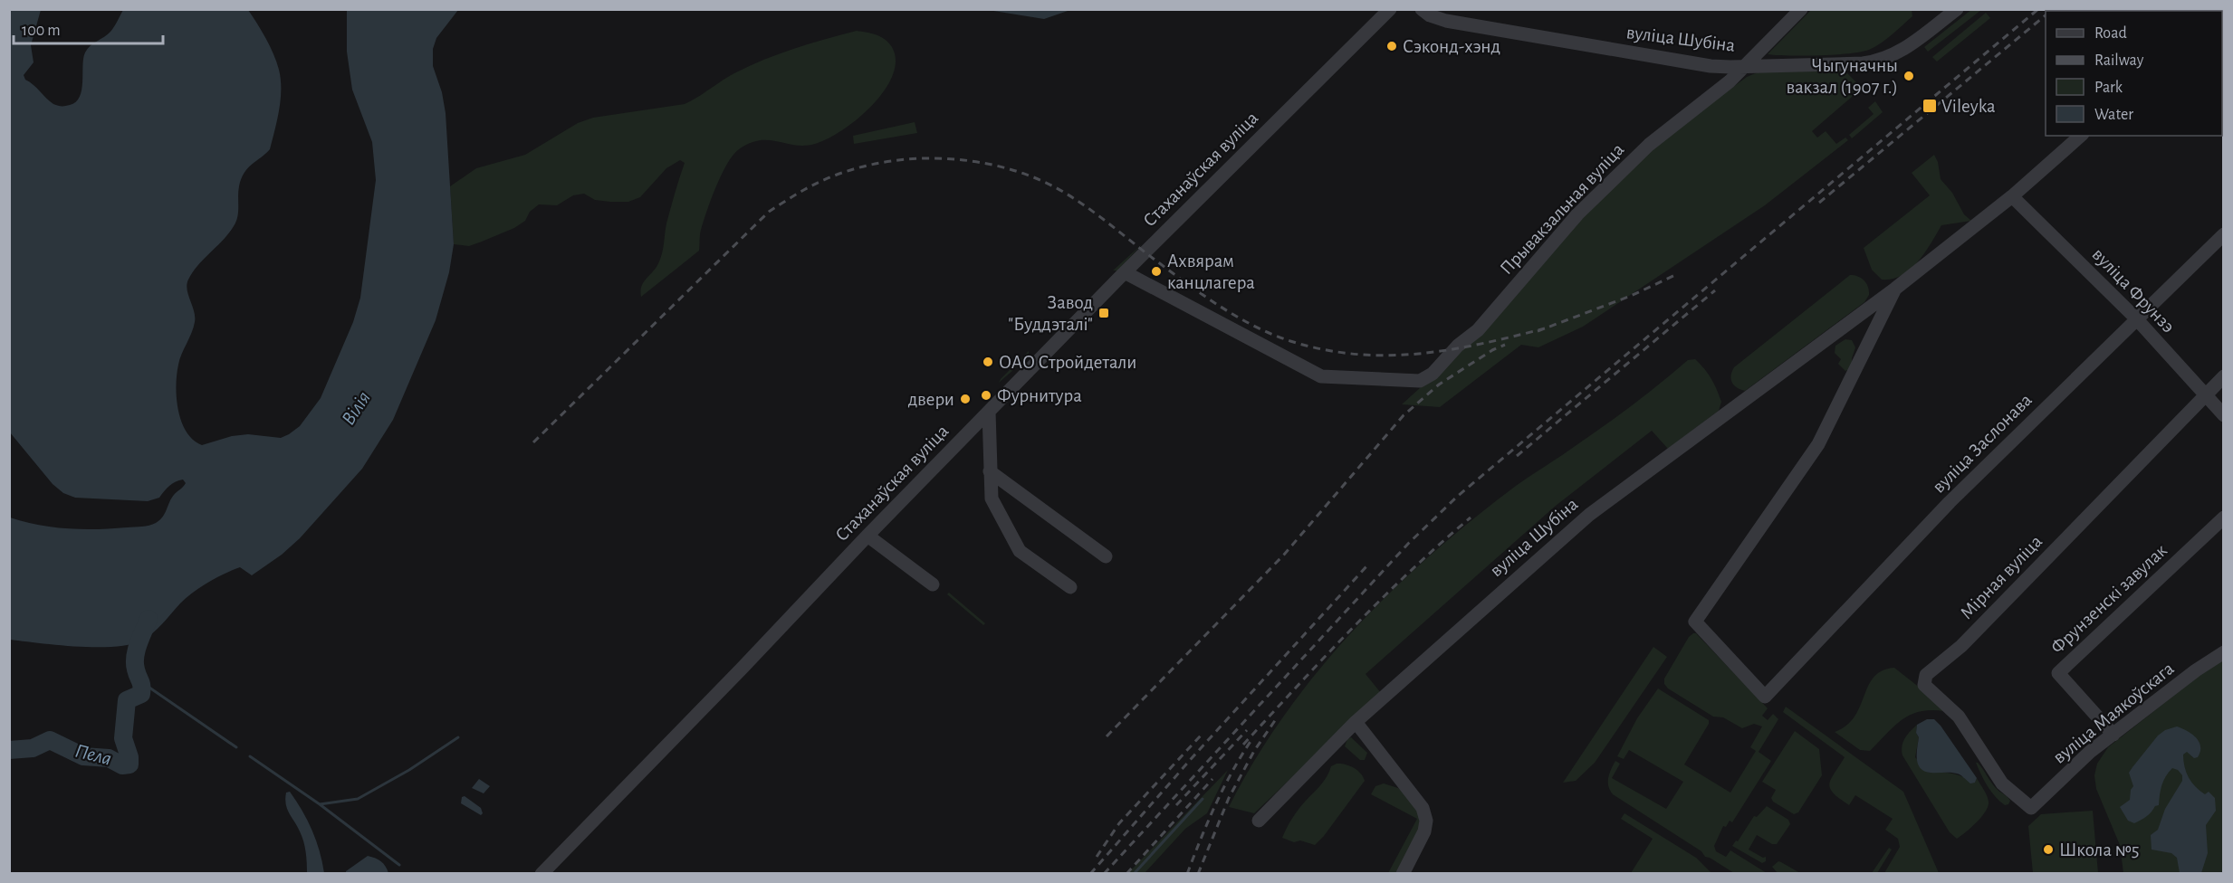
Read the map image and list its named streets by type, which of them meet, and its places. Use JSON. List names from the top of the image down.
{
  "streets": {
    "street": [
      "вуліца Шубіна",
      "Стаханаўская вуліца",
      "Прывакзальная вуліца",
      "вуліца Фрунзэ",
      "вуліца Заслонава",
      "Мірная вуліца",
      "Фрунзенскі завулак",
      "вуліца Маякоўскага"
    ]
  },
  "crossings": [
    ["вуліца Шубіна", "Прывакзальная вуліца"],
    ["вуліца Шубіна", "вуліца Фрунзэ"],
    ["вуліца Шубіна", "вуліца Заслонава"],
    ["Стаханаўская вуліца", "Прывакзальная вуліца"],
    ["вуліца Фрунзэ", "вуліца Заслонава"],
    ["вуліца Фрунзэ", "Мірная вуліца"],
    ["Мірная вуліца", "вуліца Маякоўскага"],
    ["Фрунзенскі завулак", "вуліца Маякоўскага"]
  ],
  "water": ["Вілія", "Пела"],
  "places": {
    "other": [
      "Сэконд-хэнд",
      "Чыгуначны вакзал (1907 г.)",
      "Ахвярам канцлагера",
      "ОАО Стройдетали",
      "Фурнитура",
      "двери",
      "Школа №5"
    ],
    "transit": ["Vileyka", "Завод \"Буддэталі\""]
  },
  "legend": [
    "Road",
    "Railway",
    "Park",
    "Water"
  ],
  "scale_bar": "100 m"
}
